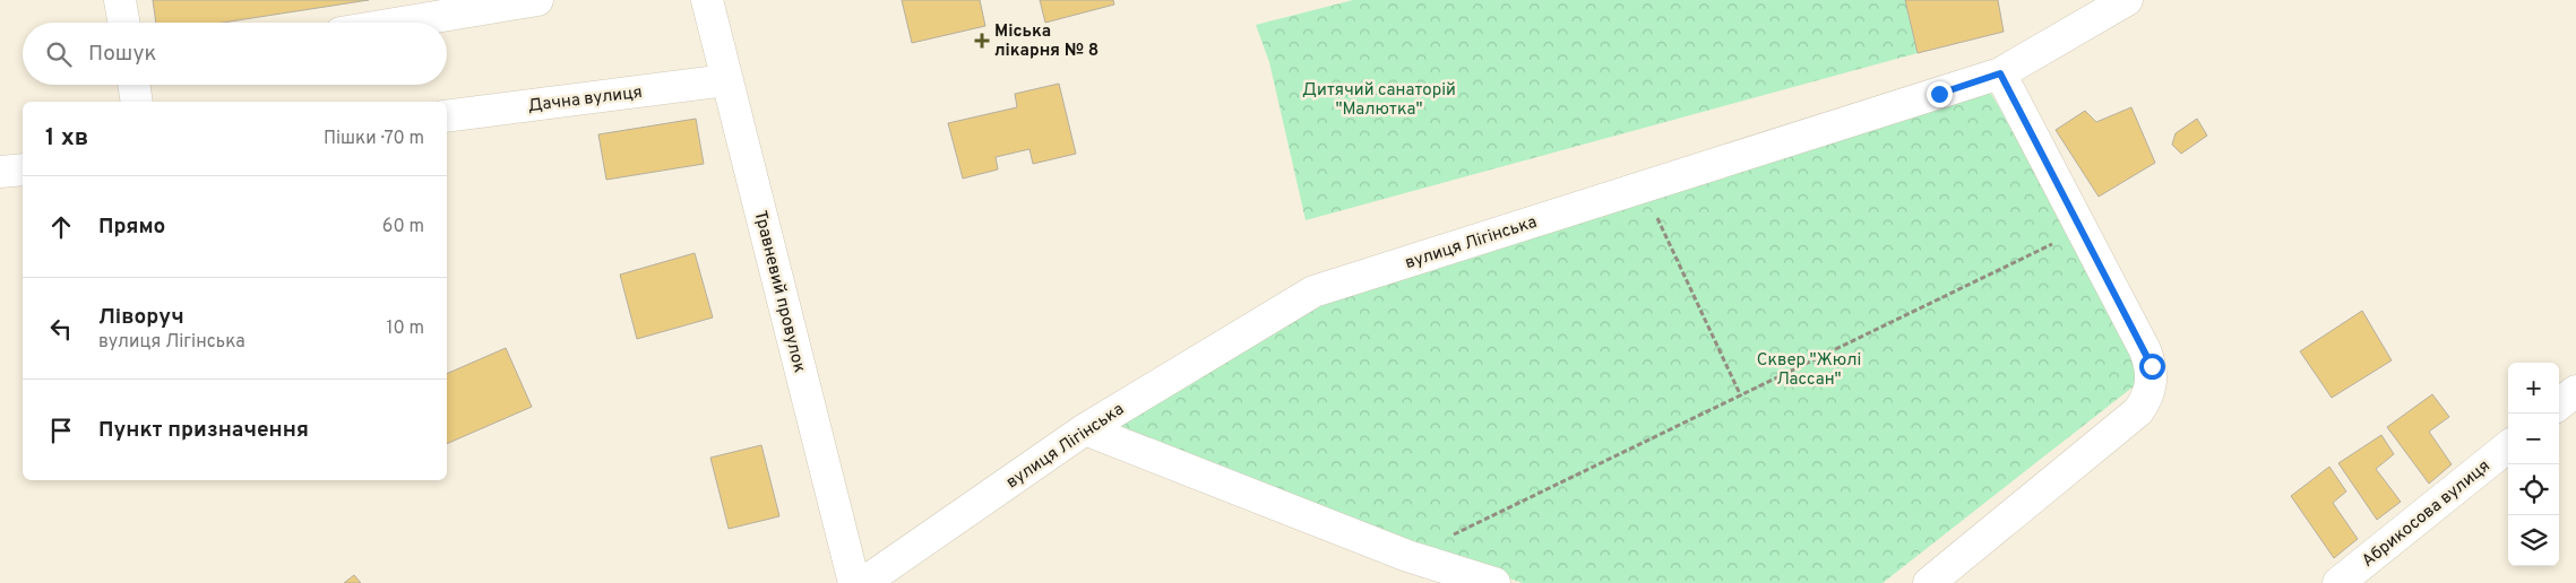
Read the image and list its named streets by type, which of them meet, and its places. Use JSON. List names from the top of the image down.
{
  "streets": {
    "street": [
      "Дачна вулиця",
      "вулиця Лігінська",
      "Травневий провулок",
      "Абрикосова вулиця"
    ]
  },
  "crossings": [
    ["Дачна вулиця", "Травневий провулок"]
  ],
  "parks": ["Дитячий санаторій \"Малютка\"", "Сквер \"Жюлі Лассан\""],
  "places": {
    "health": ["Міська лікарня № 8"]
  },
  "page": {
    "search": "Пошук",
    "heading": ["1 хв", "Пішки · 70 m"],
    "list": [
      ["Прямо", "60 m"],
      ["Ліворуч", "вулиця Лігінська", "10 m"],
      "Пункт призначення"
    ],
    "map_buttons": ["+", "−"]
  }
}
